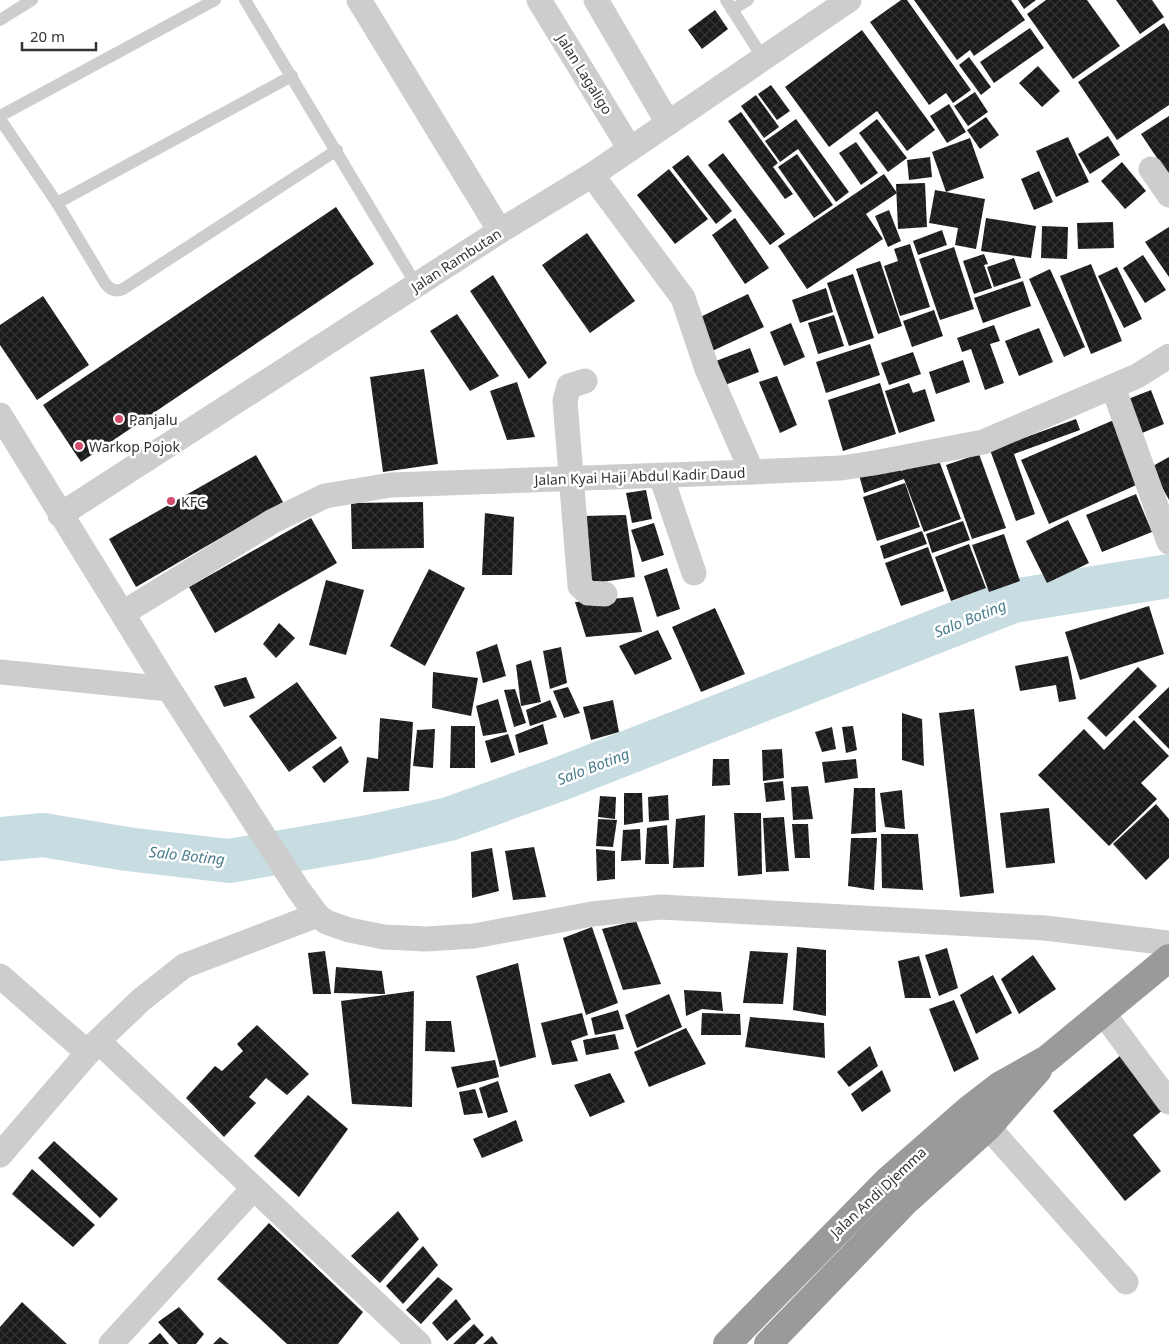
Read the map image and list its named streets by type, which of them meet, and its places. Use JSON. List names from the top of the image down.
{
  "streets": {
    "highway": ["Jalan Andi Djemma"],
    "street": ["Jalan Lagaligo", "Jalan Rambutan", "Jalan Kyai Haji Abdul Kadir Daud"]
  },
  "crossings": [
    ["Jalan Lagaligo", "Jalan Rambutan"]
  ],
  "water": ["Salo Boting"],
  "places": ["Panjalu", "Warkop Pojok", "KFC"],
  "scale_bar": "20 m"
}
